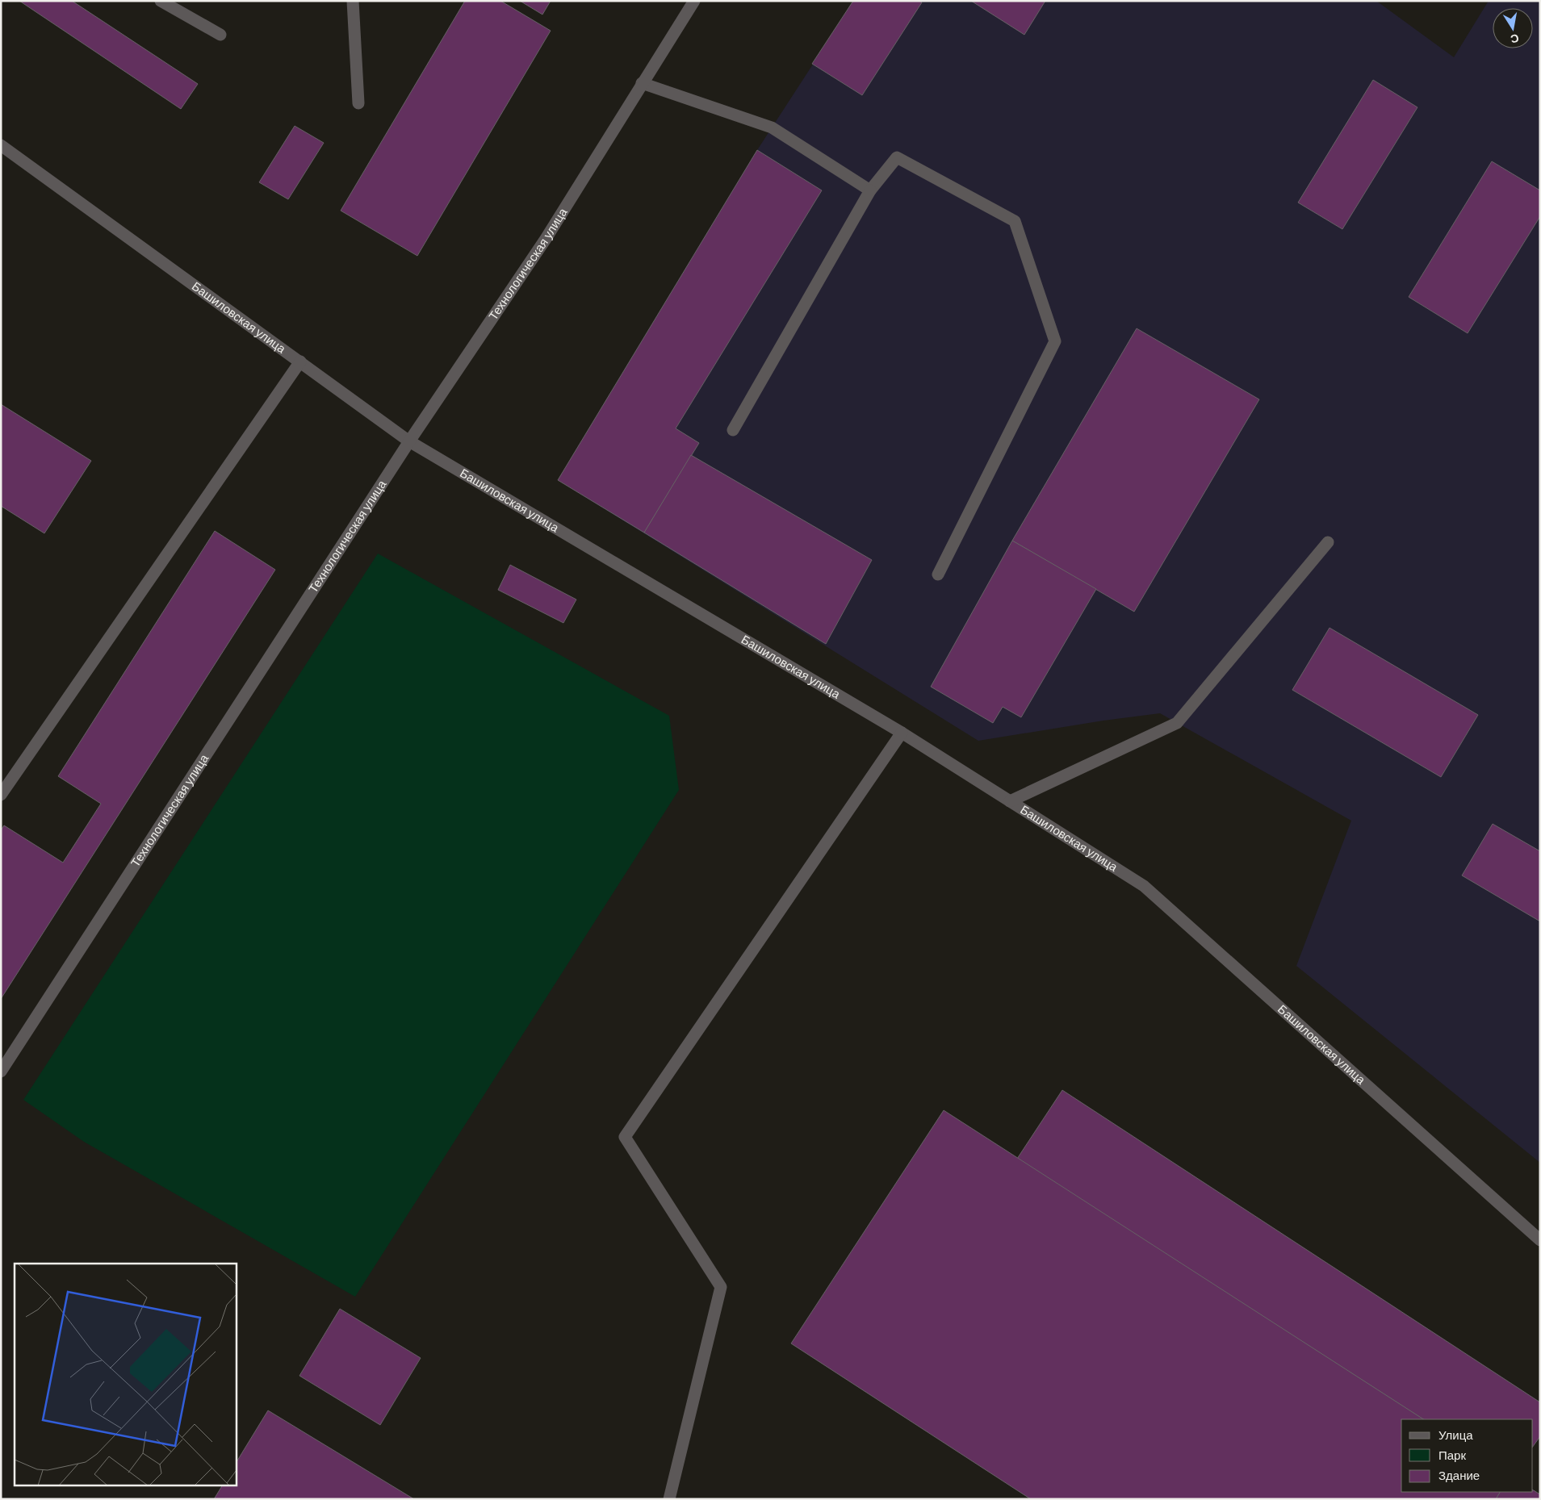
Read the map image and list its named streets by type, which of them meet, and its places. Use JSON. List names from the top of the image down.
{
  "streets": {
    "street": ["Технологическая улица", "Башиловская улица"]
  },
  "crossings": [
    ["Технологическая улица", "Башиловская улица"]
  ],
  "legend": ["Улица", "Парк", "Здание"],
  "north": "bottom"
}
